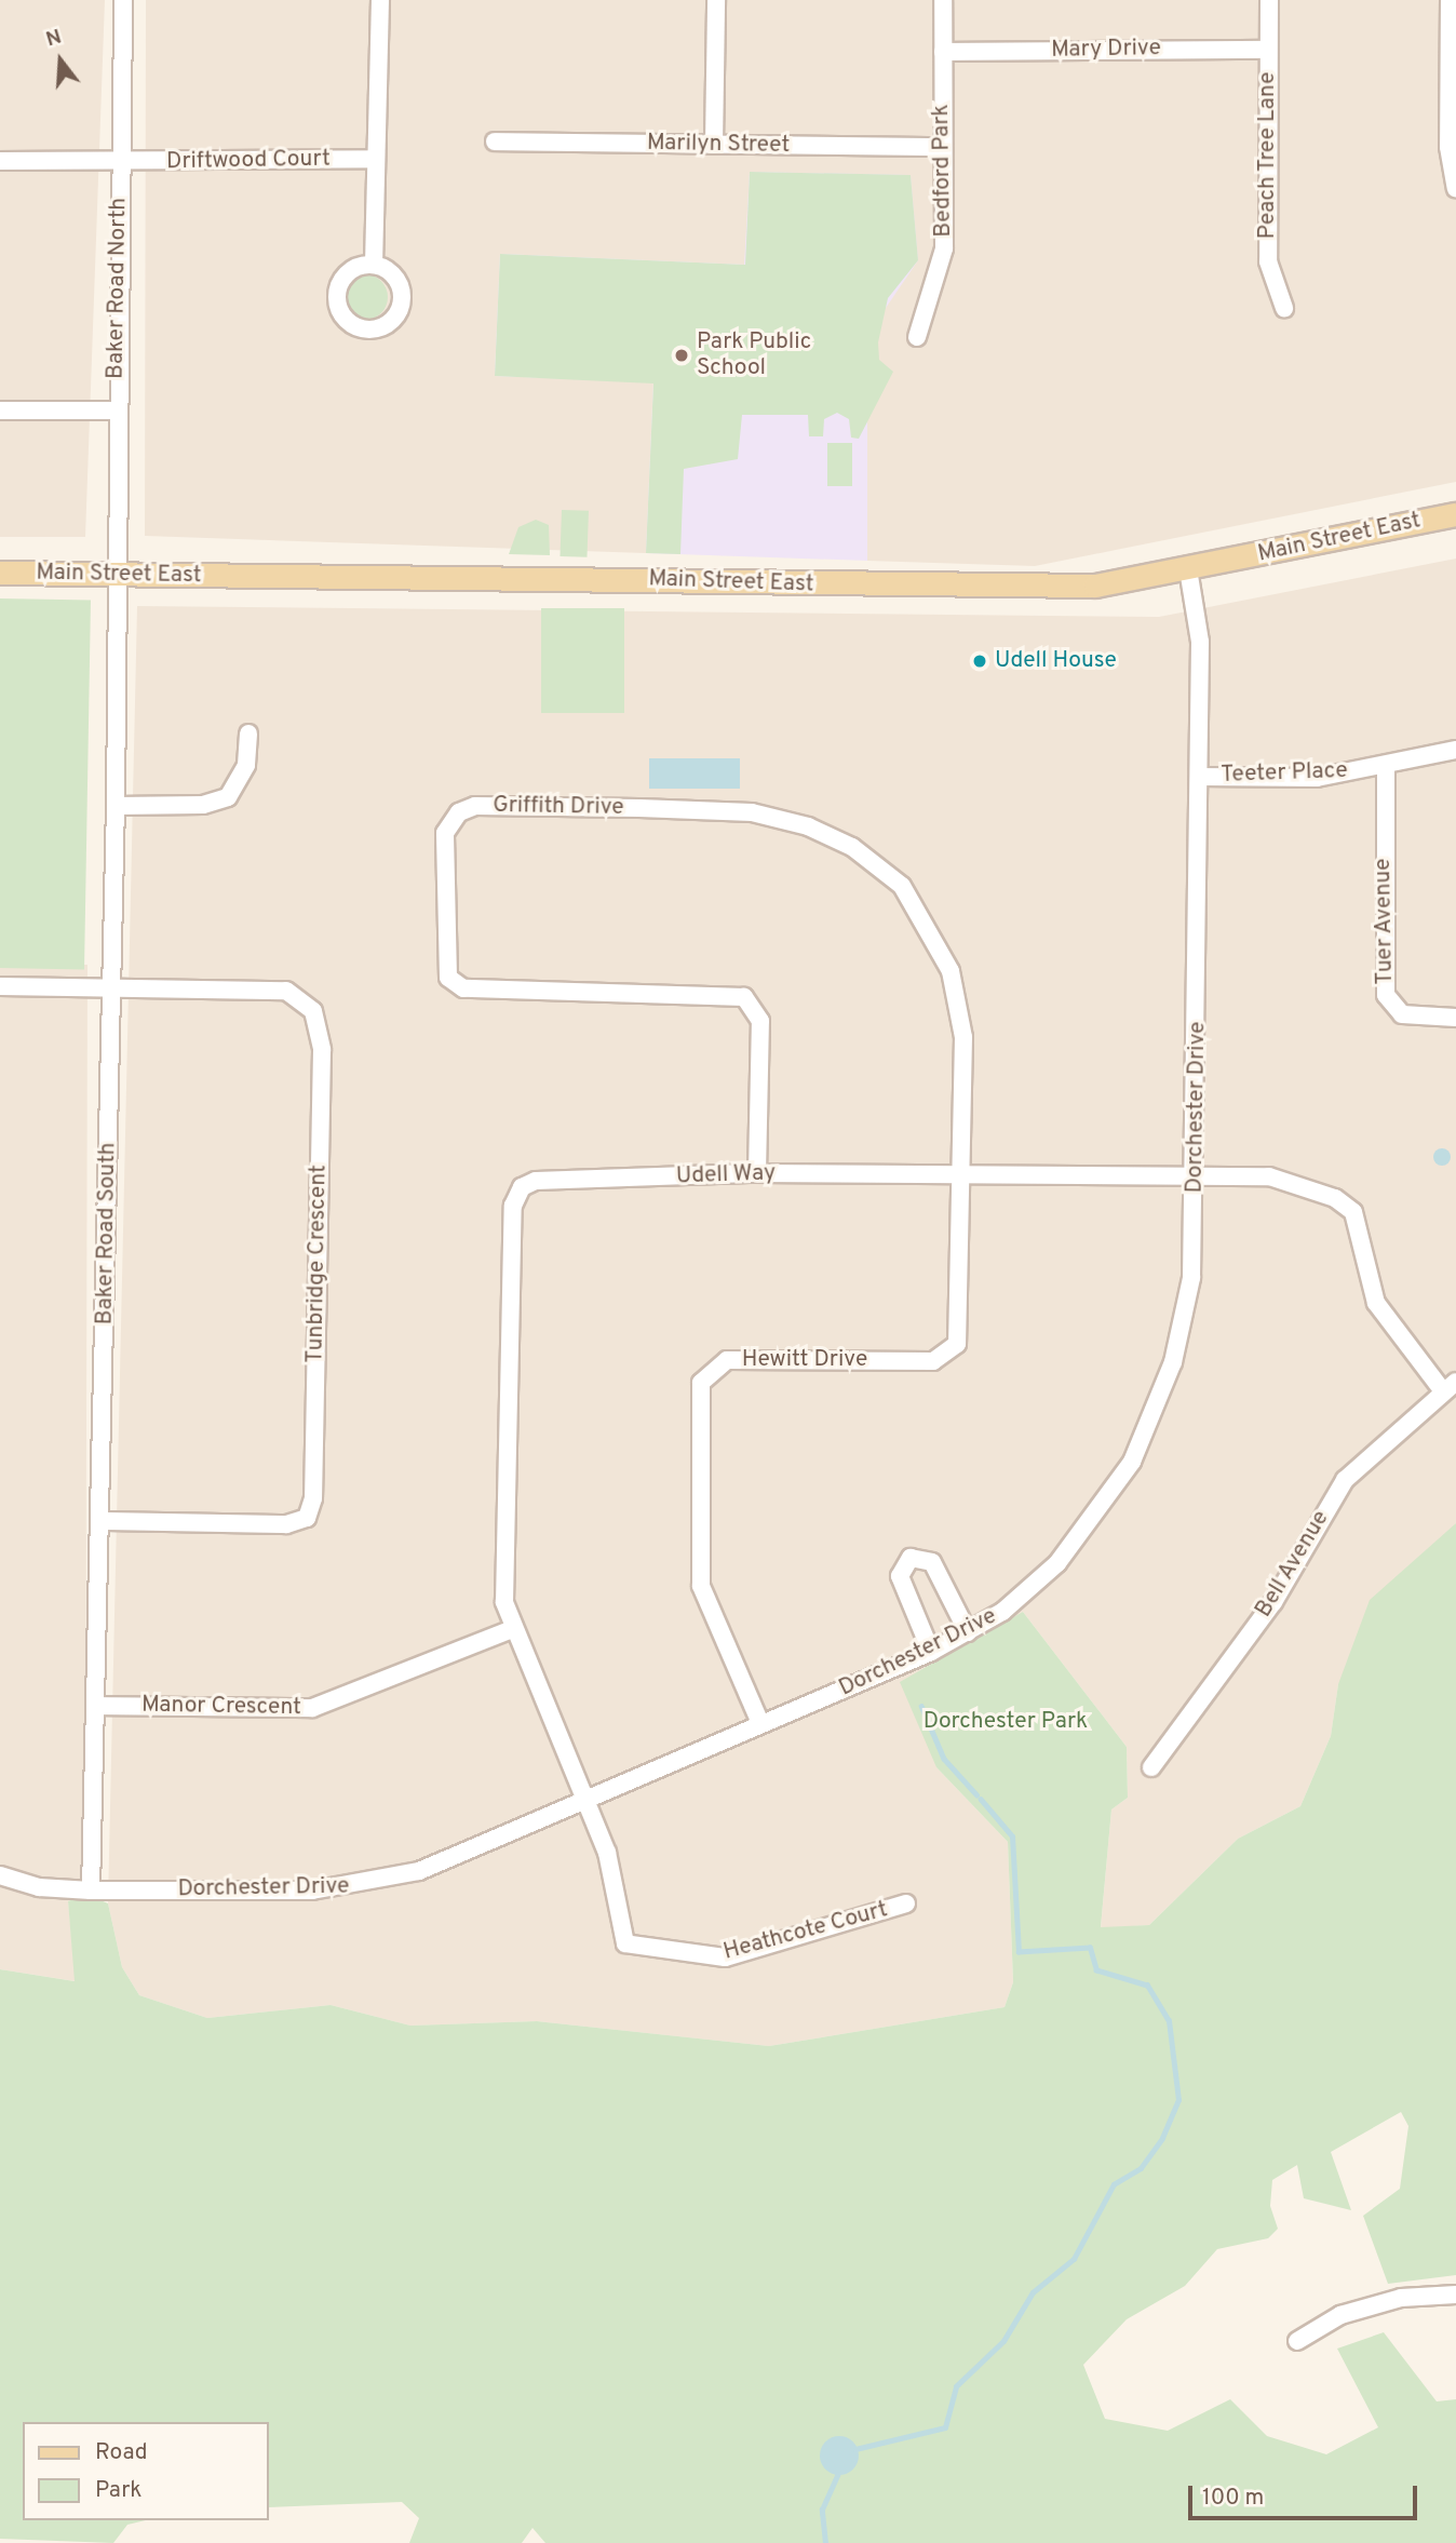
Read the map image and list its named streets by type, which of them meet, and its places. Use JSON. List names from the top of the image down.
{
  "streets": {
    "main road": ["Main Street East"],
    "street": [
      "Mary Drive",
      "Marilyn Street",
      "Peach Tree Lane",
      "Driftwood Court",
      "Bedford Park",
      "Baker Road North",
      "Teeter Place",
      "Griffith Drive",
      "Tuer Avenue",
      "Dorchester Drive",
      "Udell Way",
      "Baker Road South",
      "Tunbridge Crescent",
      "Hewitt Drive",
      "Bell Avenue",
      "Manor Crescent",
      "Heathcote Court"
    ]
  },
  "crossings": [
    ["Mary Drive", "Peach Tree Lane"],
    ["Mary Drive", "Bedford Park"],
    ["Marilyn Street", "Bedford Park"],
    ["Driftwood Court", "Baker Road North"],
    ["Baker Road North", "Main Street East"],
    ["Baker Road North", "Baker Road South"],
    ["Main Street East", "Dorchester Drive"],
    ["Main Street East", "Baker Road South"],
    ["Teeter Place", "Tuer Avenue"],
    ["Teeter Place", "Dorchester Drive"],
    ["Griffith Drive", "Udell Way"],
    ["Griffith Drive", "Hewitt Drive"],
    ["Dorchester Drive", "Udell Way"],
    ["Dorchester Drive", "Baker Road South"],
    ["Dorchester Drive", "Hewitt Drive"],
    ["Dorchester Drive", "Heathcote Court"],
    ["Udell Way", "Hewitt Drive"],
    ["Udell Way", "Bell Avenue"],
    ["Udell Way", "Manor Crescent"],
    ["Udell Way", "Heathcote Court"],
    ["Baker Road South", "Tunbridge Crescent"],
    ["Baker Road South", "Manor Crescent"]
  ],
  "parks": ["Dorchester Park"],
  "places": ["Park Public School", "Udell House"],
  "legend": ["Road", "Park"],
  "scale_bar": "100 m",
  "north": "top"
}
